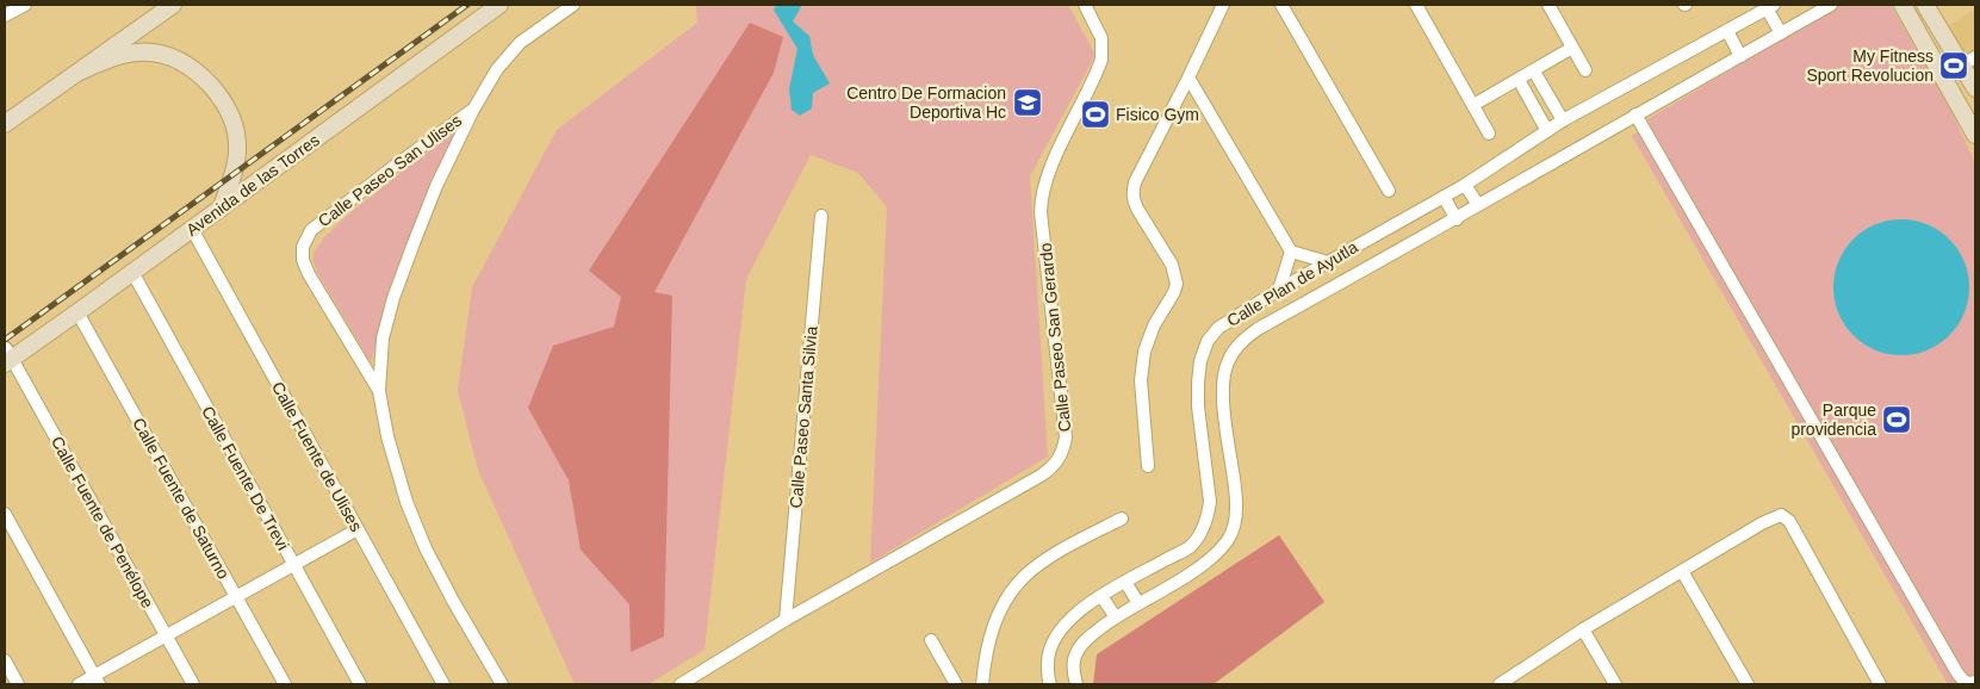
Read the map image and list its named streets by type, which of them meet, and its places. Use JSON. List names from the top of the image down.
{
  "streets": {
    "main road": ["Avenida de las Torres"],
    "street": [
      "Calle Paseo San Ulises",
      "Calle Plan de Ayutla",
      "Calle Paseo San Gerardo",
      "Calle Paseo Santa Silvia",
      "Calle Fuente de Ulises",
      "Calle Fuente De Trevi",
      "Calle Fuente de Saturno",
      "Calle Fuente de Penélope"
    ]
  },
  "crossings": [
    ["Avenida de las Torres", "Calle Fuente de Ulises"],
    ["Avenida de las Torres", "Calle Fuente De Trevi"],
    ["Avenida de las Torres", "Calle Fuente de Saturno"],
    ["Avenida de las Torres", "Calle Fuente de Penélope"],
    ["Calle Paseo San Gerardo", "Calle Paseo Santa Silvia"]
  ],
  "places": {
    "sports": ["My Fitness Sport Revolucion", "Fisico Gym", "Parque providencia"],
    "school or university": ["Centro De Formacion Deportiva Hc"]
  }
}
